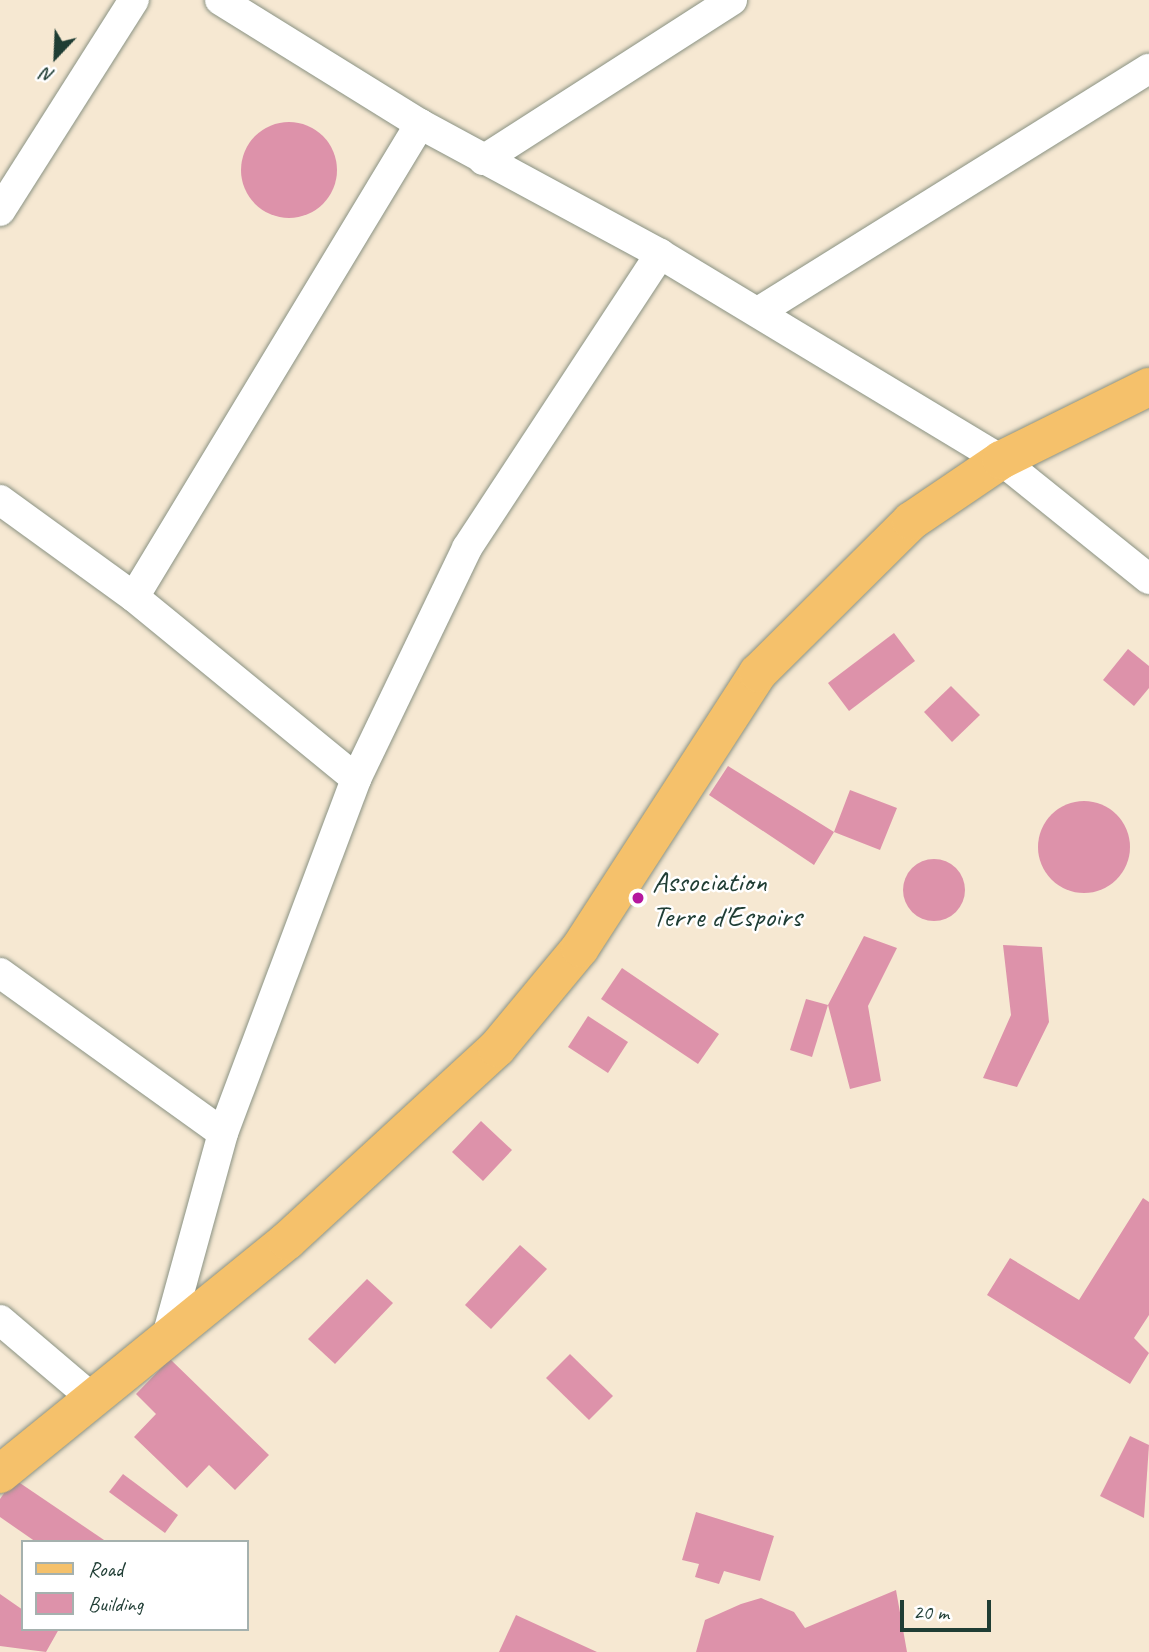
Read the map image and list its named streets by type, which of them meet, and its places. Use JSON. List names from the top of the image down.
{
  "places": ["Association Terre d'Espoirs"],
  "legend": ["Road", "Building"],
  "scale_bar": "20 m",
  "north": "bottom left"
}
